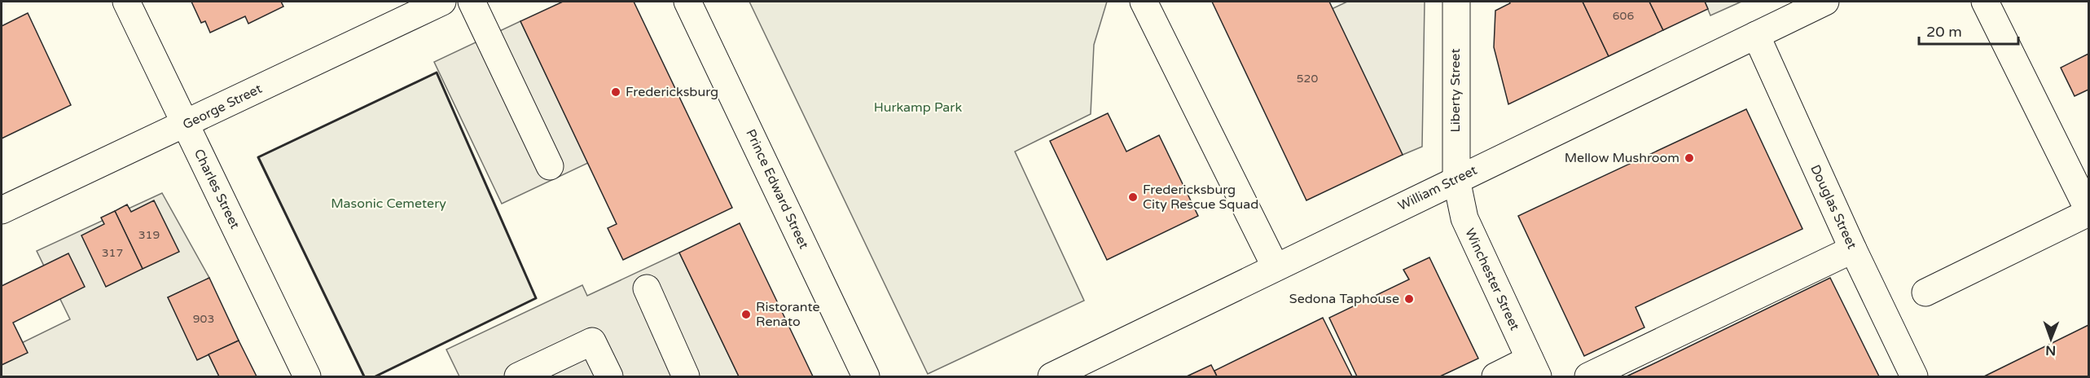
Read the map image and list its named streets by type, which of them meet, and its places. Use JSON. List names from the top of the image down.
{
  "streets": {
    "street": [
      "Liberty Street",
      "George Street",
      "William Street",
      "Charles Street",
      "Prince Edward Street",
      "Douglas Street",
      "Winchester Street"
    ]
  },
  "crossings": [
    ["Liberty Street", "William Street"],
    ["Liberty Street", "Winchester Street"],
    ["George Street", "Charles Street"],
    ["William Street", "Douglas Street"],
    ["William Street", "Winchester Street"]
  ],
  "parks": ["Hurkamp Park", "Masonic Cemetery"],
  "places": [
    "Fredericksburg",
    "Mellow Mushroom",
    "Fredericksburg City Rescue Squad",
    "Sedona Taphouse",
    "Ristorante Renato"
  ],
  "house_numbers": [
    "606",
    "520",
    "319",
    "317",
    "903"
  ],
  "scale_bar": "20 m",
  "north": "bottom"
}
